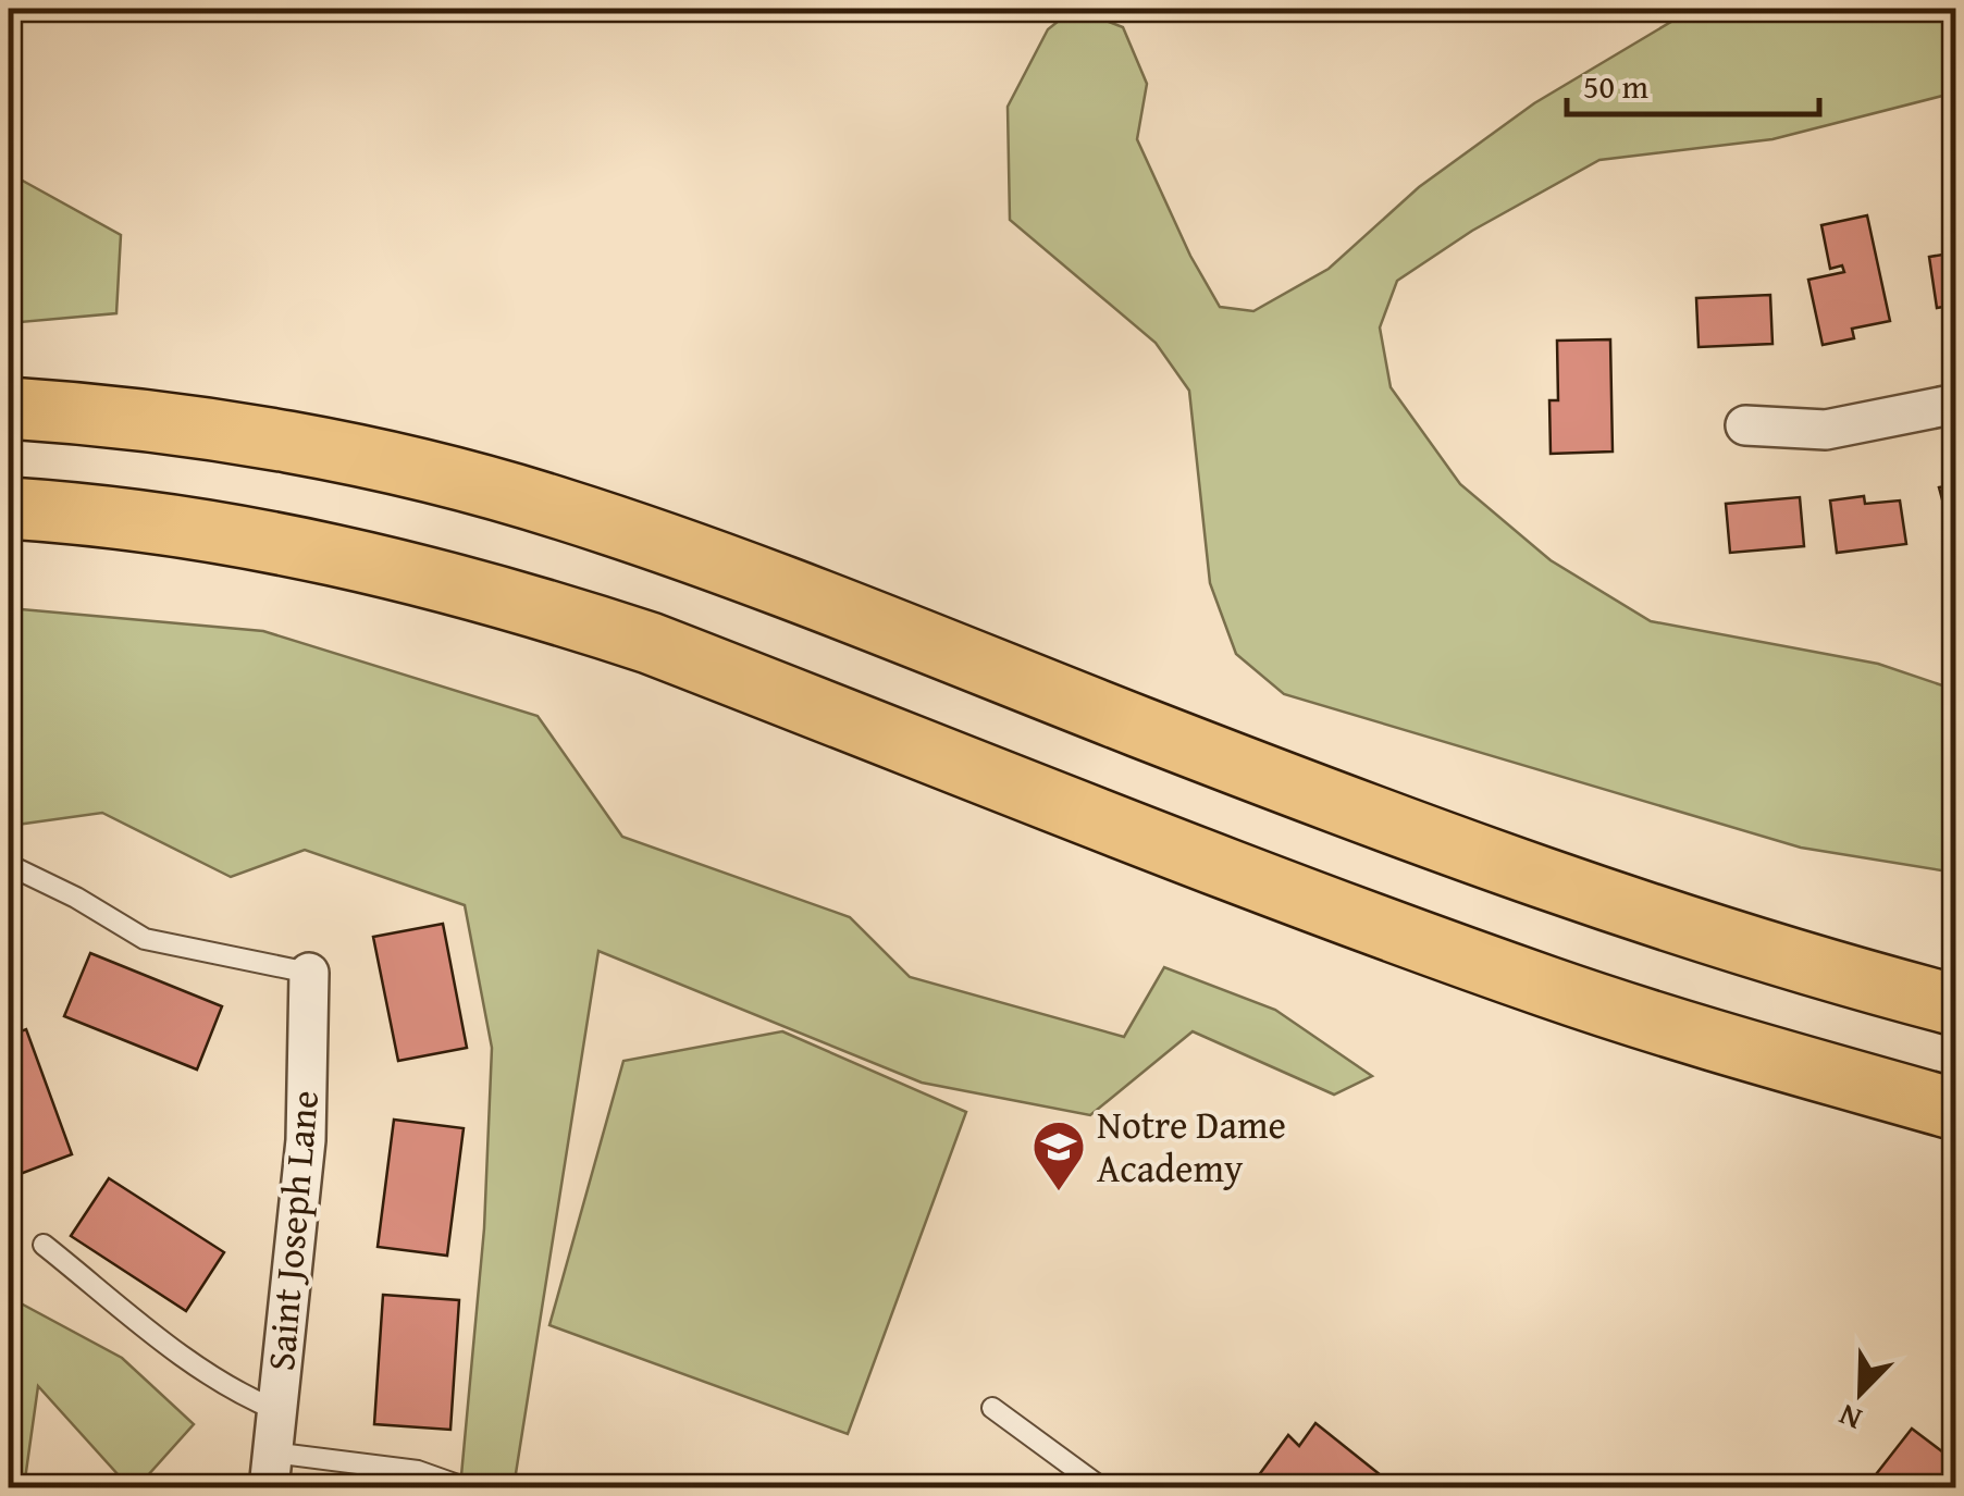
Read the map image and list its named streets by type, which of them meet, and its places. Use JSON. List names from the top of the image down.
{
  "streets": {
    "street": ["Saint Joseph Lane"]
  },
  "places": {
    "school or university": ["Notre Dame Academy"]
  },
  "scale_bar": "50 m",
  "north": "bottom left"
}
